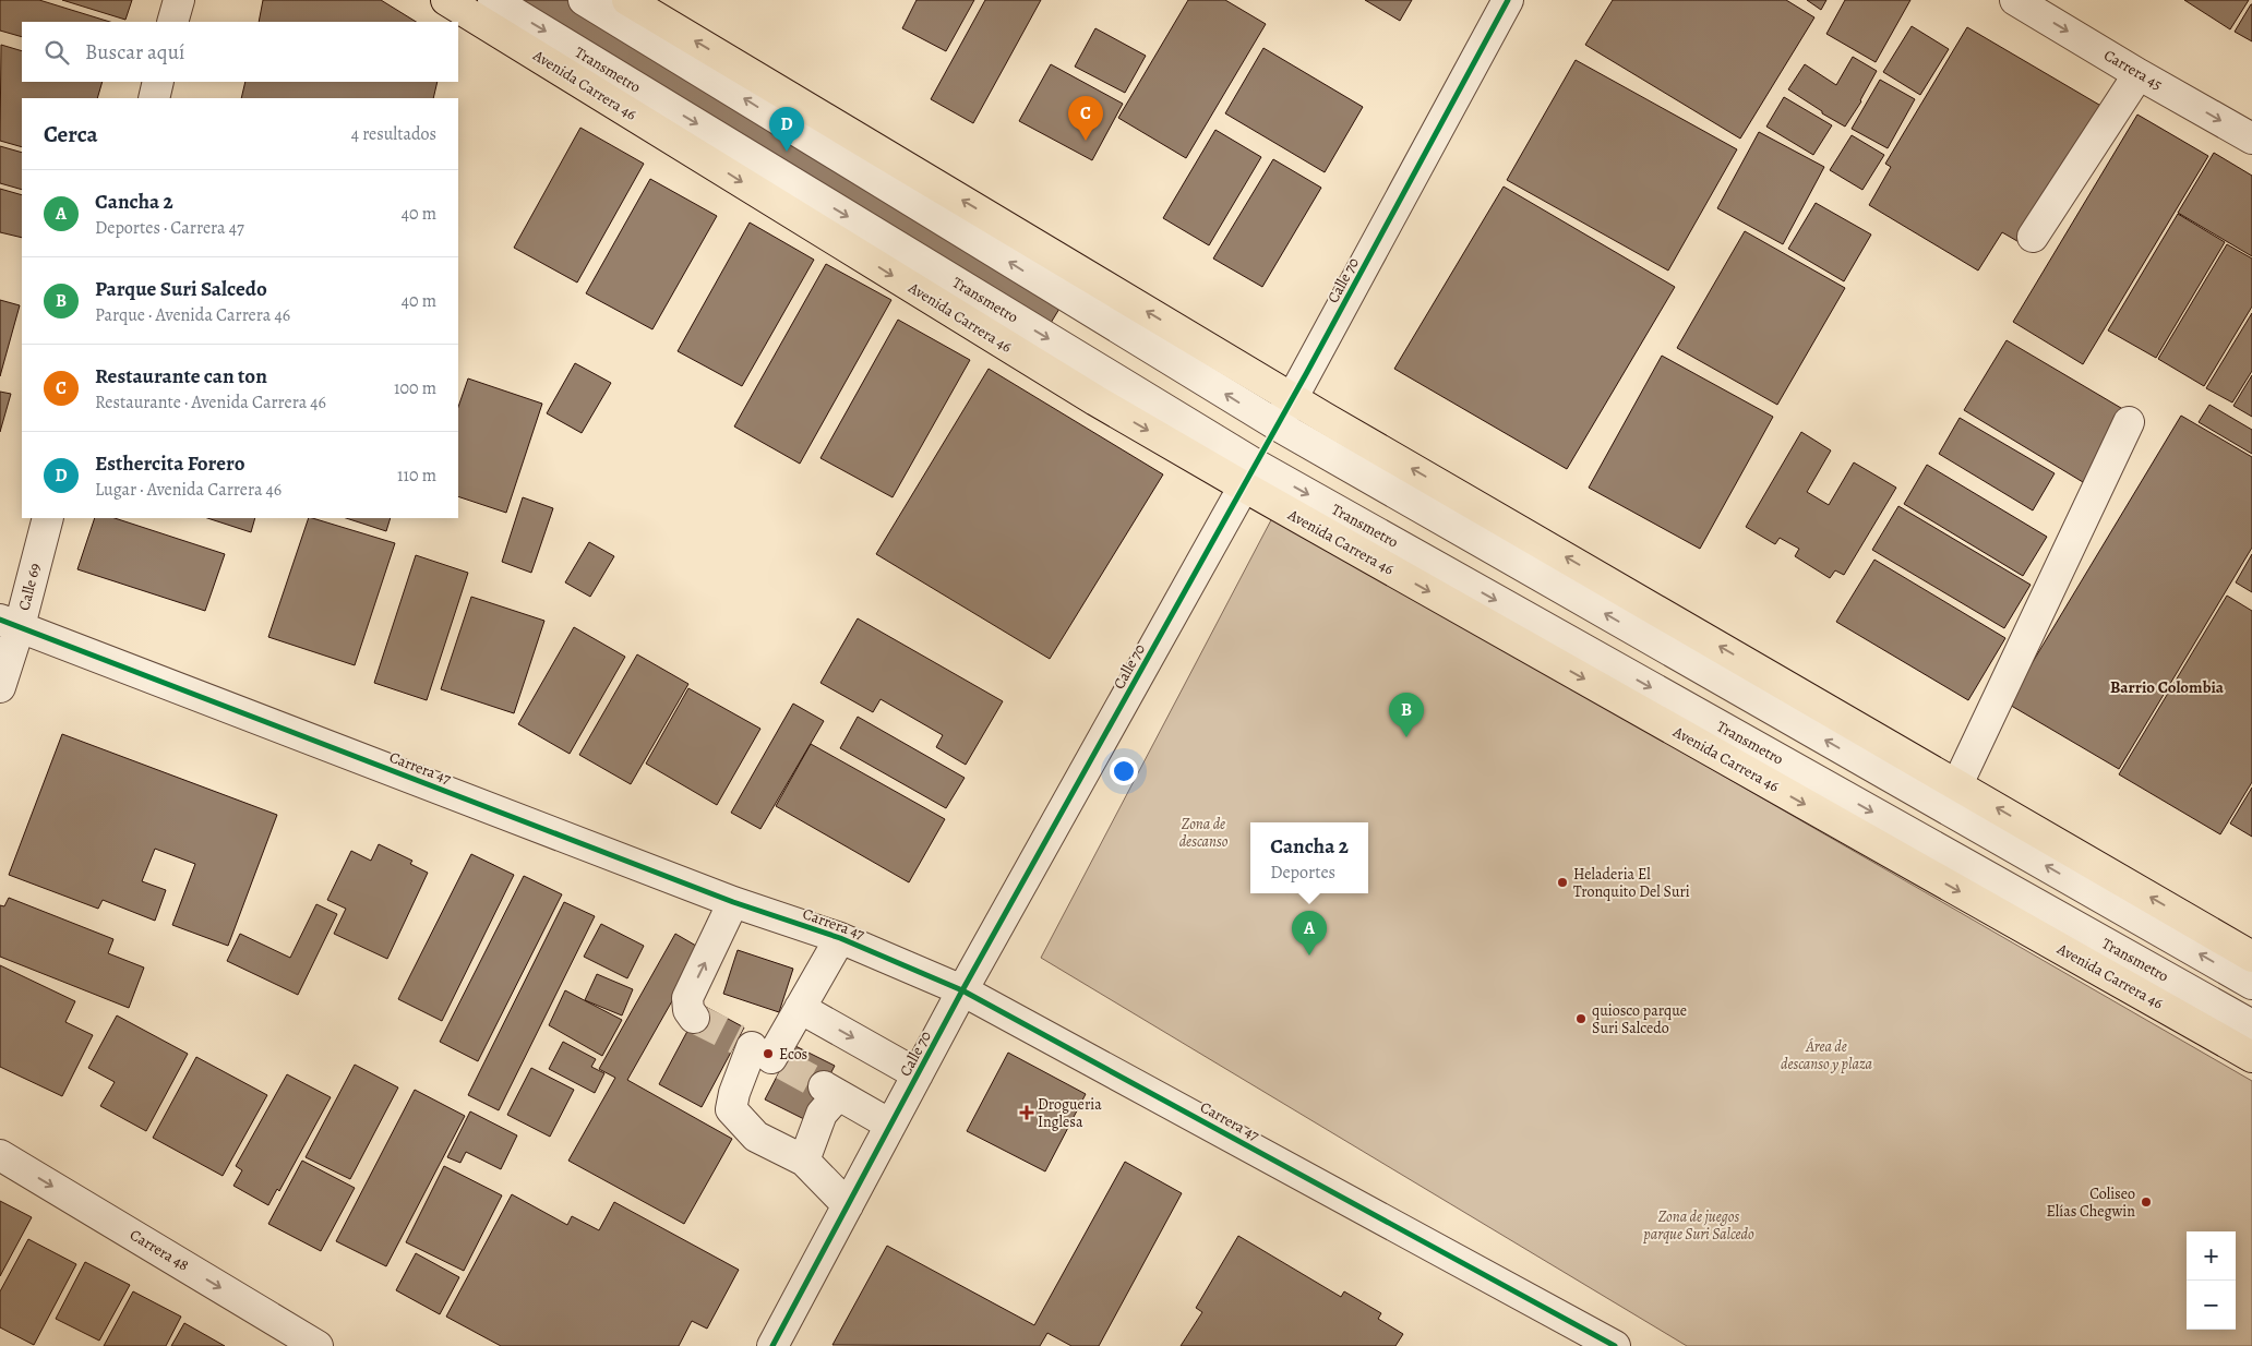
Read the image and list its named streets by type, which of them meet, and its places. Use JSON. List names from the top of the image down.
{
  "streets": {
    "main road": ["Avenida Carrera 46"],
    "street": [
      "Transmetro",
      "Carrera 45",
      "Calle 70",
      "Calle 69",
      "Carrera 47",
      "Carrera 48"
    ]
  },
  "crossings": [
    ["Transmetro", "Avenida Carrera 46"],
    ["Transmetro", "Calle 70"],
    ["Avenida Carrera 46", "Calle 70"],
    ["Calle 70", "Carrera 47"],
    ["Calle 69", "Carrera 47"]
  ],
  "one_way": ["Carrera 45", "Carrera 48"],
  "districts": ["Barrio Colombia"],
  "parks": ["Zona de descanso", "Área de descanso y plaza", "Zona de juegos parque Suri Salcedo"],
  "places": {
    "other": [
      "Heladeria El Tronquito Del Suri",
      "quiosco parque Suri Salcedo",
      "Ecos",
      "Coliseo Elías Chegwin"
    ],
    "health": ["Drogueria Inglesa"]
  },
  "page": {
    "search": "Buscar aquí",
    "pins": [
      "C",
      "D",
      "B",
      "A"
    ],
    "heading": ["Cerca", "4 resultados"],
    "list": [
      {
        "mark": "A",
        "name": "Cancha 2",
        "note": "Deportes · Carrera 47",
        "value": "40 m"
      },
      {
        "mark": "B",
        "name": "Parque Suri Salcedo",
        "note": "Parque · Avenida Carrera 46",
        "value": "40 m"
      },
      {
        "mark": "C",
        "name": "Restaurante can ton",
        "note": "Restaurante · Avenida Carrera 46",
        "value": "100 m"
      },
      {
        "mark": "D",
        "name": "Esthercita Forero",
        "note": "Lugar · Avenida Carrera 46",
        "value": "110 m"
      }
    ],
    "popup": ["Cancha 2", "Deportes"],
    "map_buttons": ["+", "−"]
  }
}
